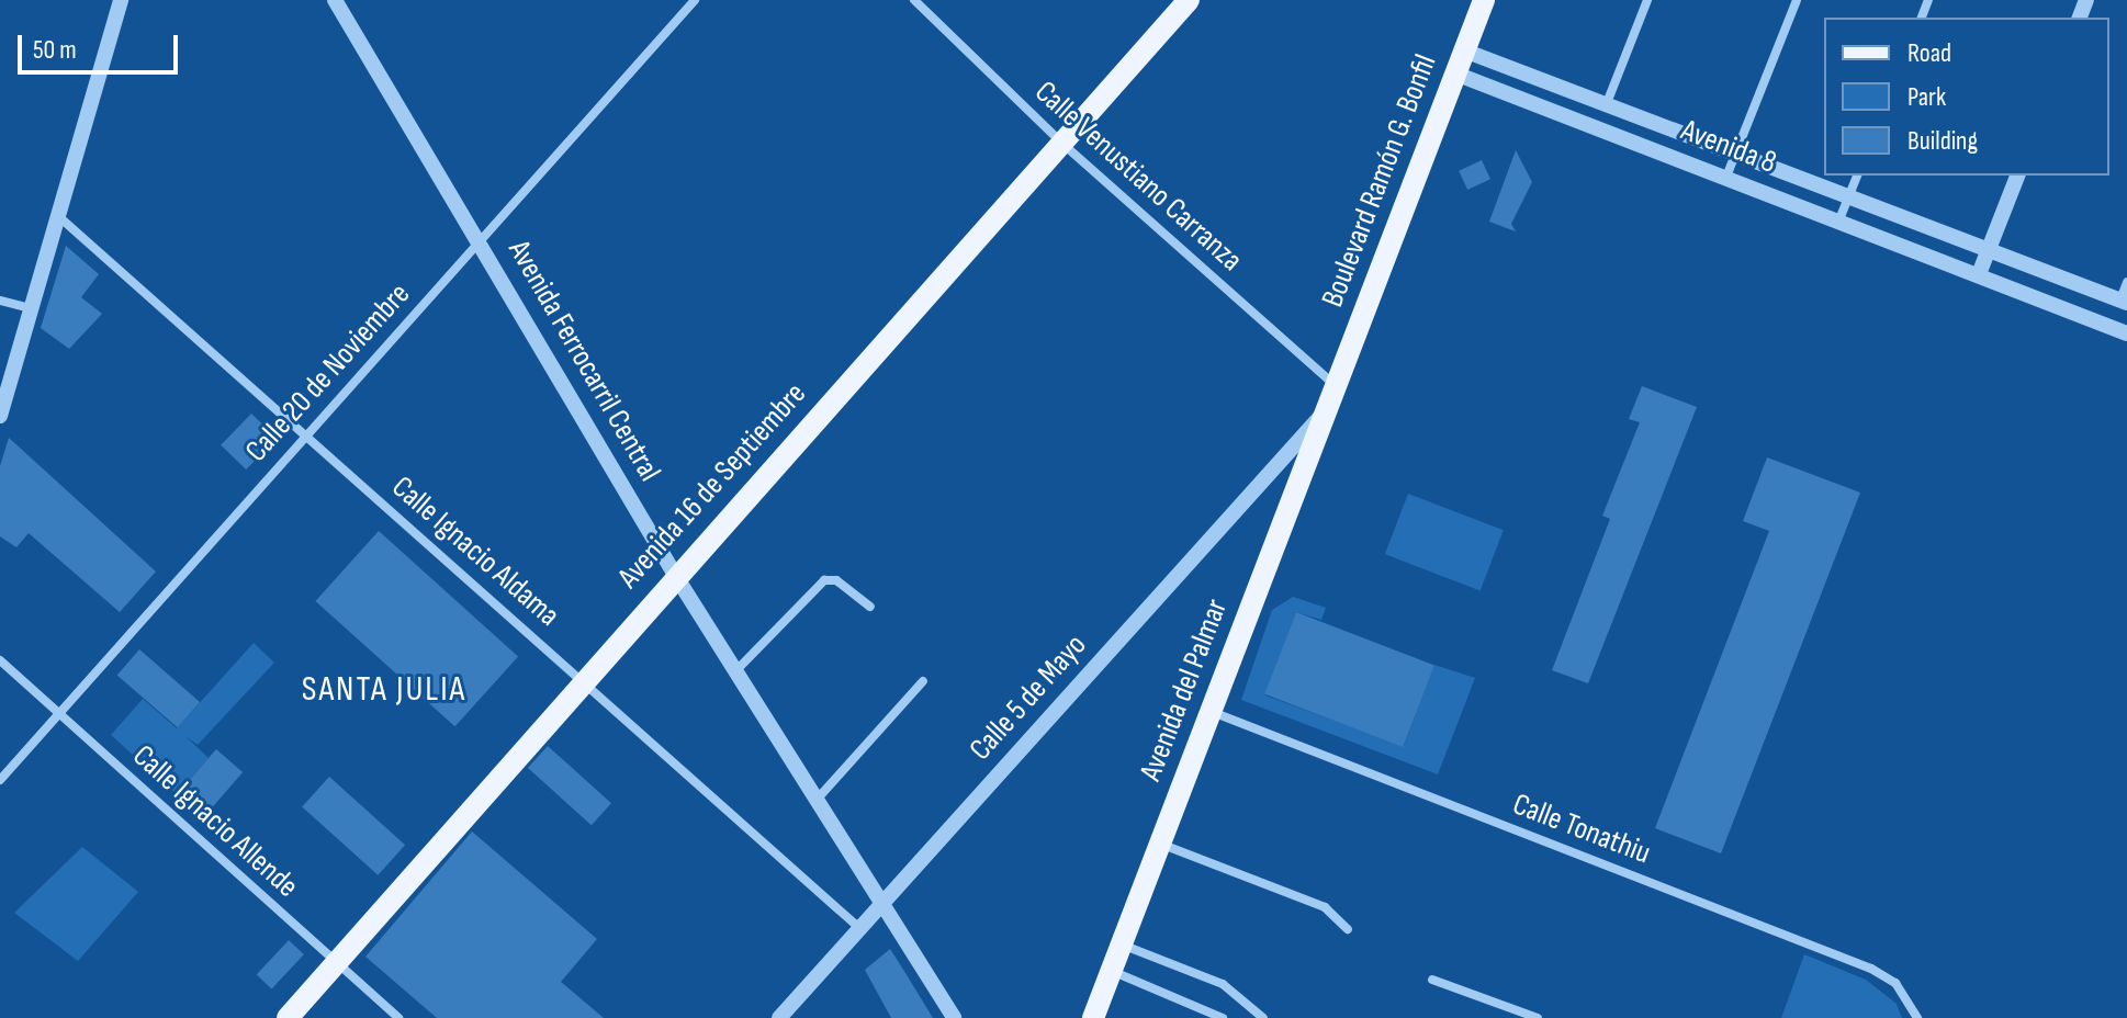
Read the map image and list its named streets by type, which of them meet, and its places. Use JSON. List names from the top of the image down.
{
  "streets": {
    "main road": ["Boulevard Ramón G. Bonfil", "Avenida 16 de Septiembre", "Avenida del Palmar"],
    "street": [
      "Avenida 8",
      "Calle Venustiano Carranza",
      "Avenida Ferrocarril Central",
      "Calle 20 de Noviembre",
      "Calle Ignacio Aldama",
      "Calle 5 de Mayo",
      "Calle Ignacio Allende",
      "Calle Tonathiu"
    ]
  },
  "crossings": [
    ["Avenida 8", "Boulevard Ramón G. Bonfil"],
    ["Calle Venustiano Carranza", "Boulevard Ramón G. Bonfil"],
    ["Calle Venustiano Carranza", "Avenida 16 de Septiembre"],
    ["Calle Venustiano Carranza", "Avenida del Palmar"],
    ["Boulevard Ramón G. Bonfil", "Avenida del Palmar"],
    ["Avenida Ferrocarril Central", "Calle 20 de Noviembre"],
    ["Avenida Ferrocarril Central", "Avenida 16 de Septiembre"],
    ["Avenida Ferrocarril Central", "Calle 5 de Mayo"],
    ["Calle 20 de Noviembre", "Calle Ignacio Aldama"],
    ["Calle 20 de Noviembre", "Calle Ignacio Allende"],
    ["Avenida 16 de Septiembre", "Calle Ignacio Aldama"],
    ["Avenida 16 de Septiembre", "Calle Ignacio Allende"],
    ["Calle Ignacio Aldama", "Calle 5 de Mayo"],
    ["Avenida del Palmar", "Calle 5 de Mayo"],
    ["Avenida del Palmar", "Calle Tonathiu"]
  ],
  "districts": ["SANTA JULIA"],
  "legend": ["Road", "Park", "Building"],
  "scale_bar": "50 m"
}
